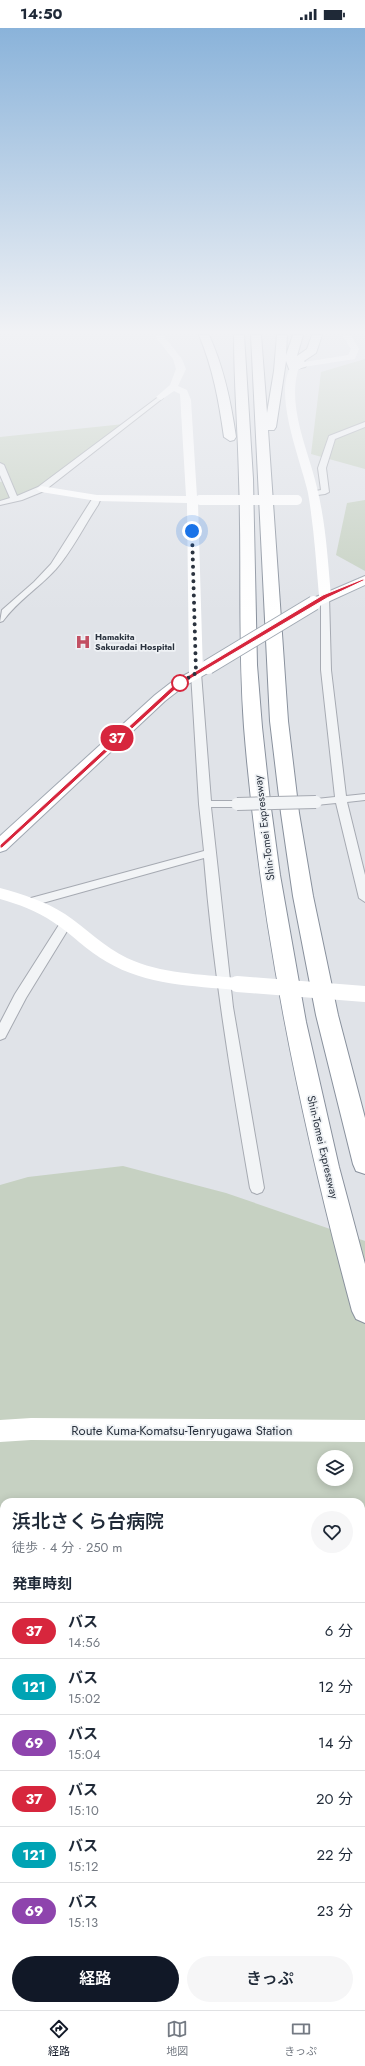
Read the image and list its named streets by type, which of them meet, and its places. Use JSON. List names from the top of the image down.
{
  "streets": {
    "highway": ["Shin-Tomei Expressway"],
    "street": ["Route Kuma-Komatsu-Tenryugawa Station"]
  },
  "places": {
    "hospital": ["Hamakita Sakuradai Hospital"]
  },
  "lines": ["bus line 37"],
  "page": {
    "status": "14:50",
    "on_map": "37",
    "heading": [
      ["浜北さくら台病院", "徒歩 · 4 分 · 250 m"],
      "発車時刻"
    ],
    "list": [
      {
        "mark": "37",
        "name": "バス",
        "note": "14:56",
        "value": "6 分"
      },
      {
        "mark": "121",
        "name": "バス",
        "note": "15:02",
        "value": "12 分"
      },
      {
        "mark": "69",
        "name": "バス",
        "note": "15:04",
        "value": "14 分"
      },
      {
        "mark": "37",
        "name": "バス",
        "note": "15:10",
        "value": "20 分"
      },
      {
        "mark": "121",
        "name": "バス",
        "note": "15:12",
        "value": "22 分"
      },
      {
        "mark": "69",
        "name": "バス",
        "note": "15:13",
        "value": "23 分"
      }
    ],
    "buttons": ["経路", "きっぷ"],
    "tabs": ["経路", "地図", "きっぷ"]
  }
}
